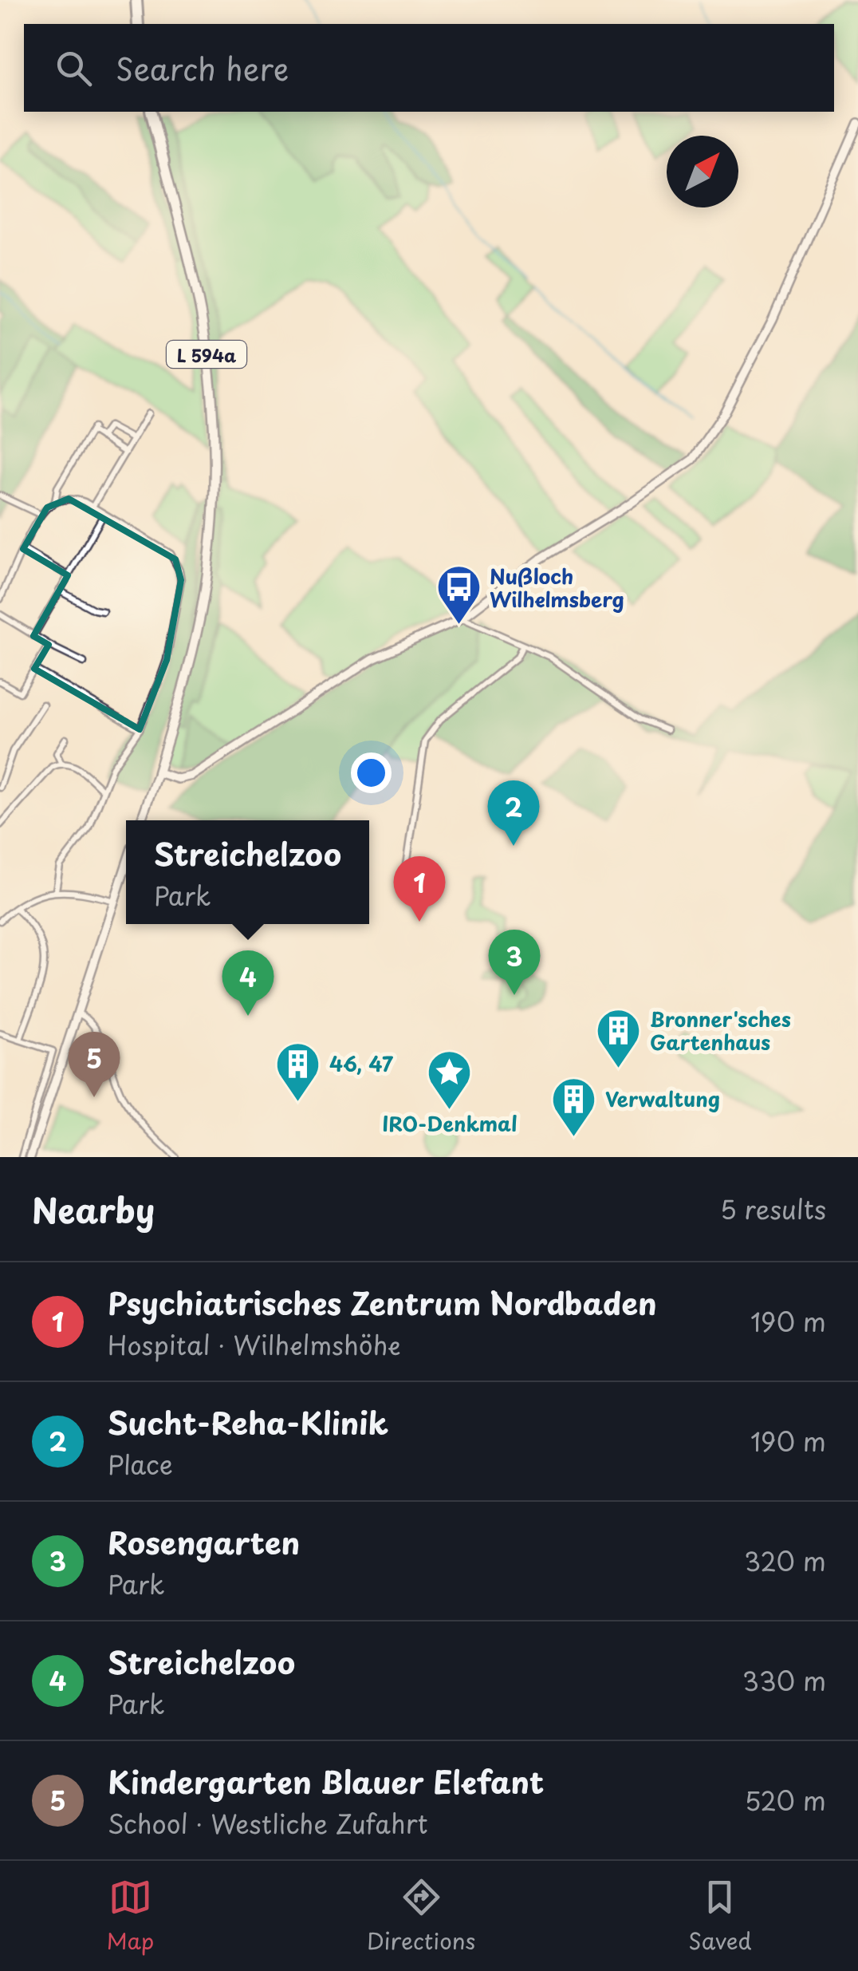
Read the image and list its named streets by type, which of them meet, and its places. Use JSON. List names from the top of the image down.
{
  "streets": {
    "highway": ["L 594a"]
  },
  "places": {
    "bus stop": ["Nußloch Wilhelmsberg"],
    "building": ["Bronner'sches Gartenhaus", "46, 47", "Verwaltung"],
    "place": ["IRO-Denkmal"]
  },
  "north": "top right",
  "page": {
    "search": "Search here",
    "pins": [
      "2",
      "1",
      "3",
      "4",
      "5"
    ],
    "popup": ["Streichelzoo", "Park"],
    "heading": ["Nearby", "5 results"],
    "list": [
      {
        "mark": "1",
        "name": "Psychiatrisches Zentrum Nordbaden",
        "note": "Hospital · Wilhelmshöhe",
        "value": "190 m"
      },
      {
        "mark": "2",
        "name": "Sucht-Reha-Klinik",
        "note": "Place",
        "value": "190 m"
      },
      {
        "mark": "3",
        "name": "Rosengarten",
        "note": "Park",
        "value": "320 m"
      },
      {
        "mark": "4",
        "name": "Streichelzoo",
        "note": "Park",
        "value": "330 m"
      },
      {
        "mark": "5",
        "name": "Kindergarten Blauer Elefant",
        "note": "School · Westliche Zufahrt",
        "value": "520 m"
      }
    ],
    "nav": ["Map", "Directions", "Saved"]
  }
}
